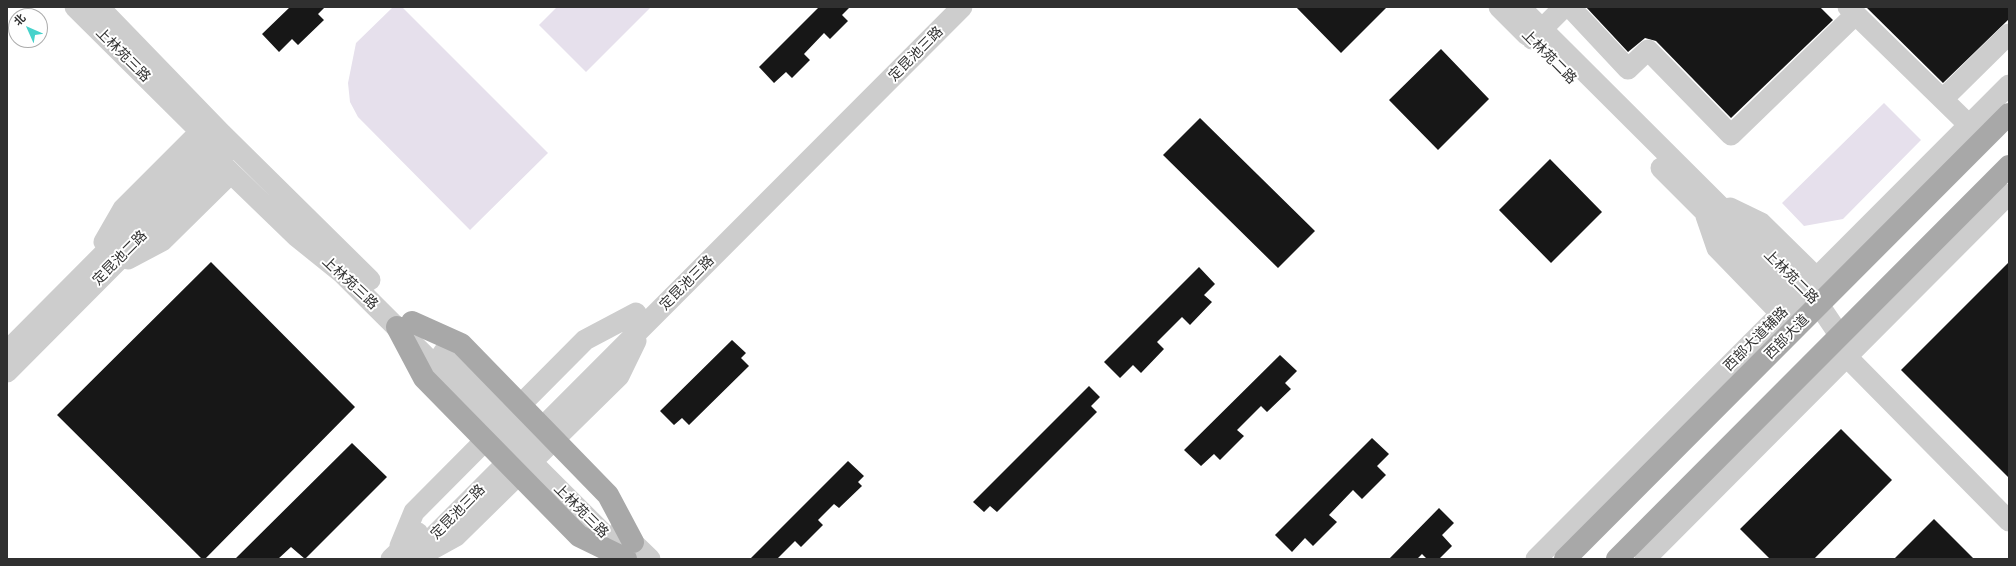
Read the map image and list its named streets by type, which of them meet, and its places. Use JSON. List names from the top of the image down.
{
  "streets": {
    "main road": ["西部大道"],
    "street": [
      "定昆池三路",
      "上林苑三路",
      "上林苑二路",
      "定昆池二路",
      "西部大道辅路"
    ]
  },
  "crossings": [
    ["上林苑三路", "定昆池二路"],
    ["上林苑二路", "西部大道"],
    ["上林苑二路", "西部大道辅路"],
    ["西部大道", "西部大道辅路"]
  ],
  "north": "top left"
}
